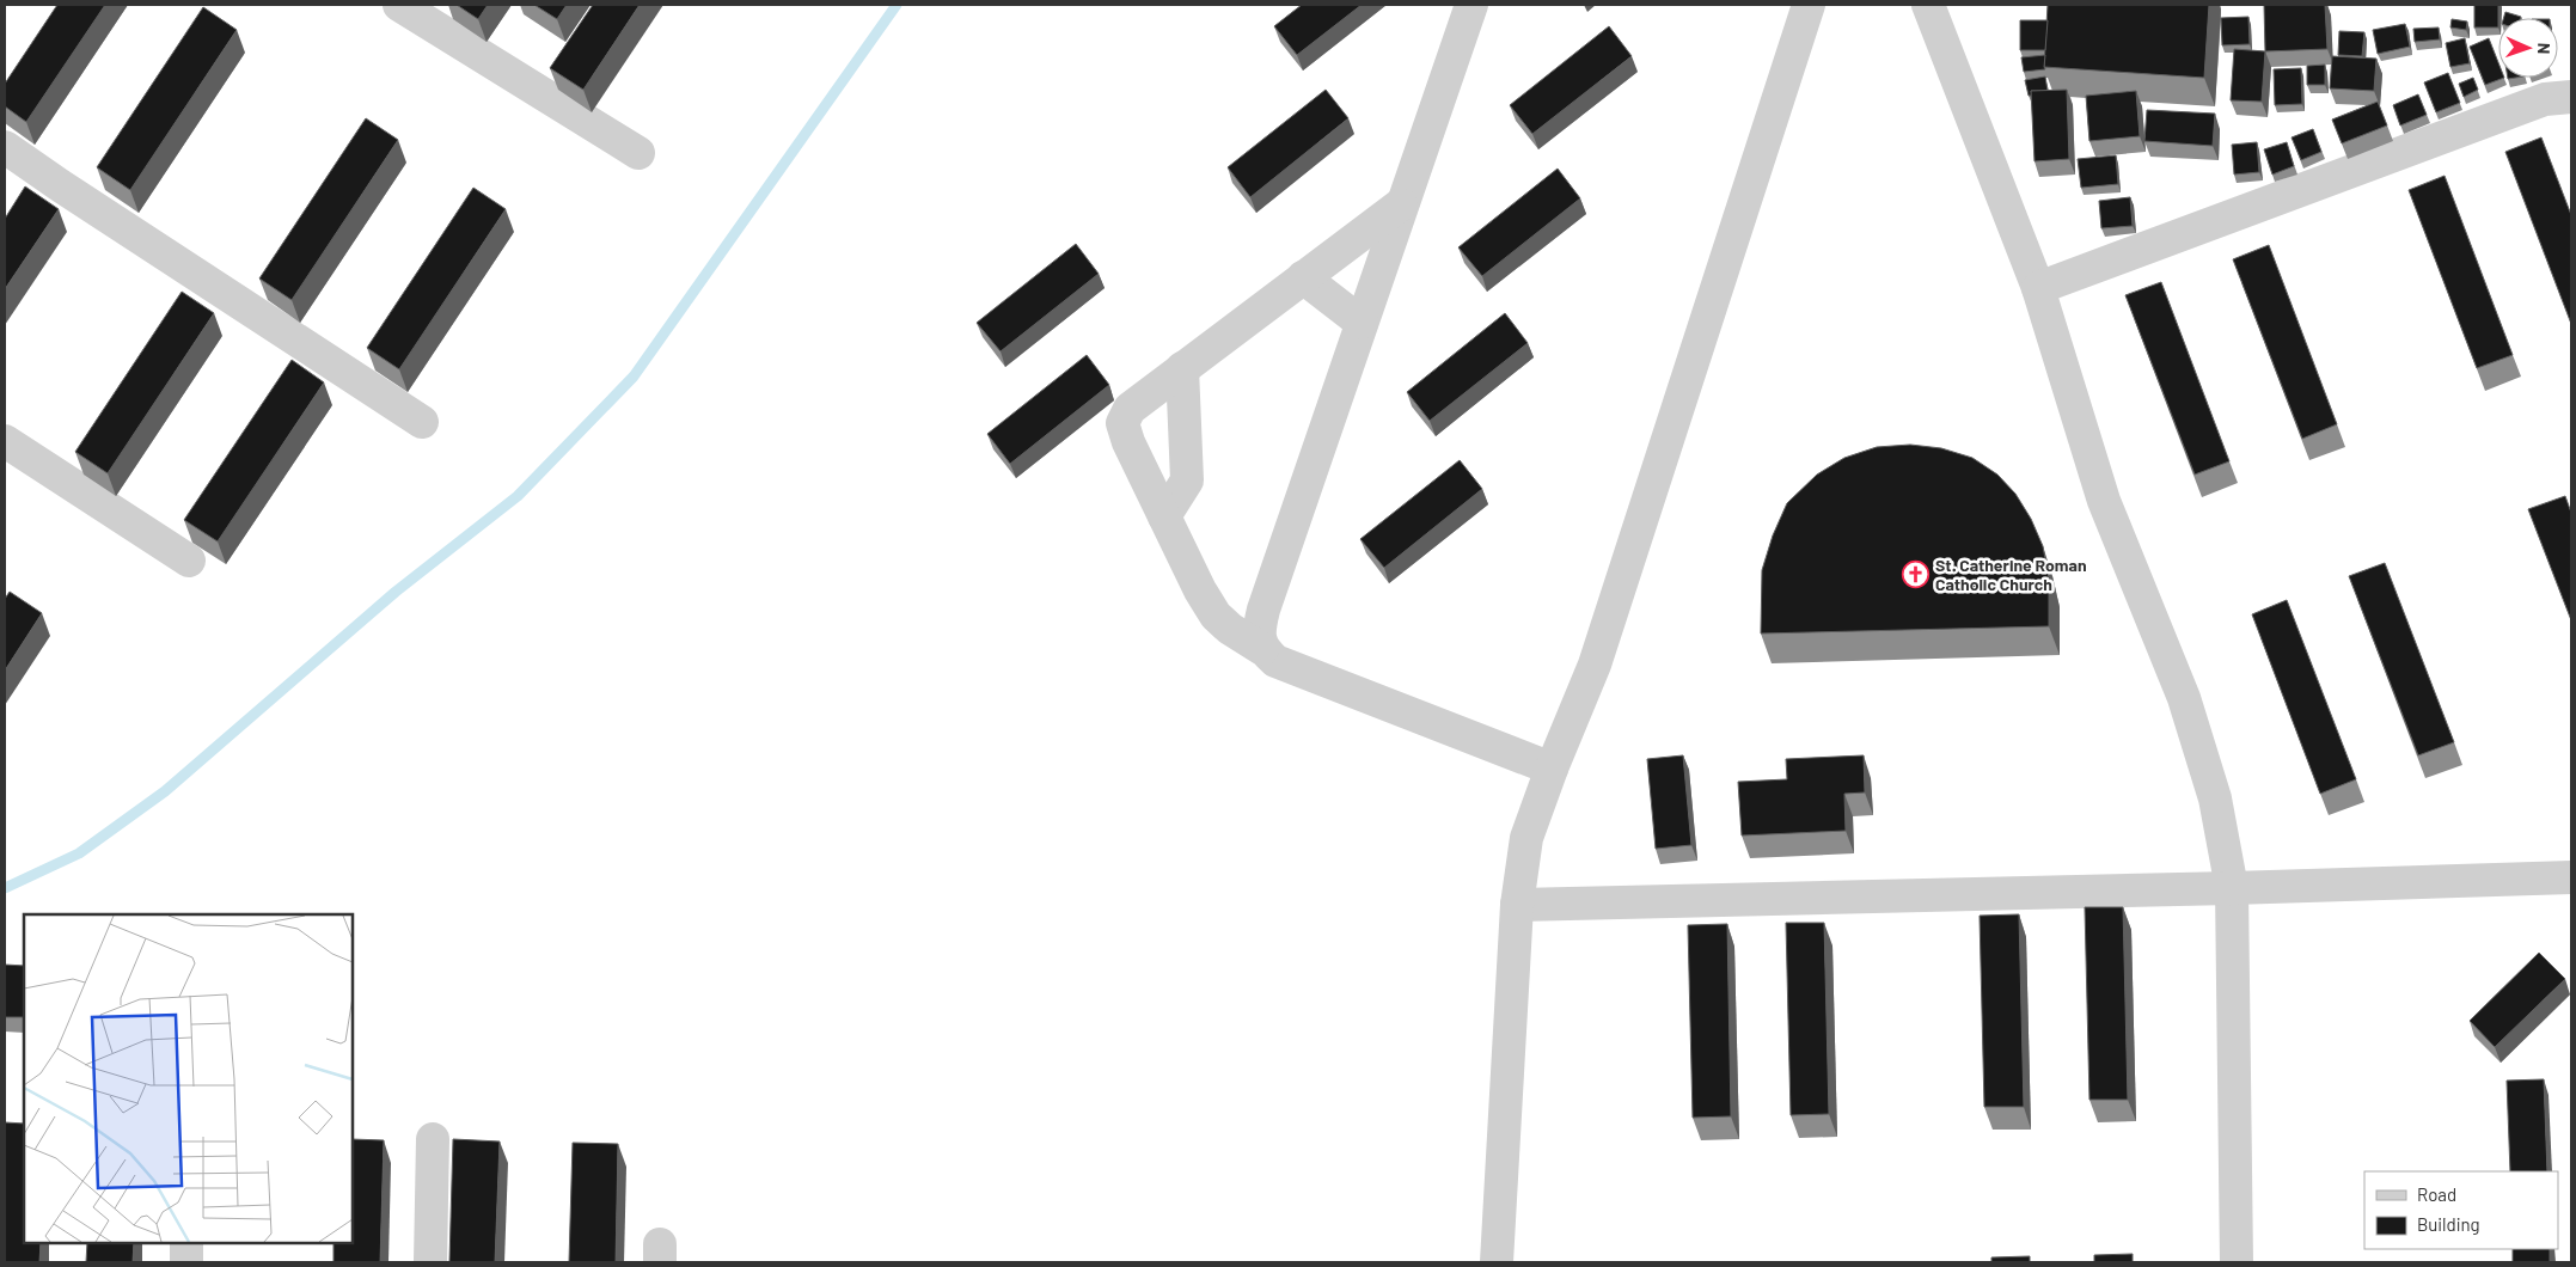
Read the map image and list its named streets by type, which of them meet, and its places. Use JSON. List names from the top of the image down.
{
  "places": {
    "church": ["St. Catherine Roman Catholic Church"]
  },
  "legend": ["Road", "Building"],
  "north": "right"
}
